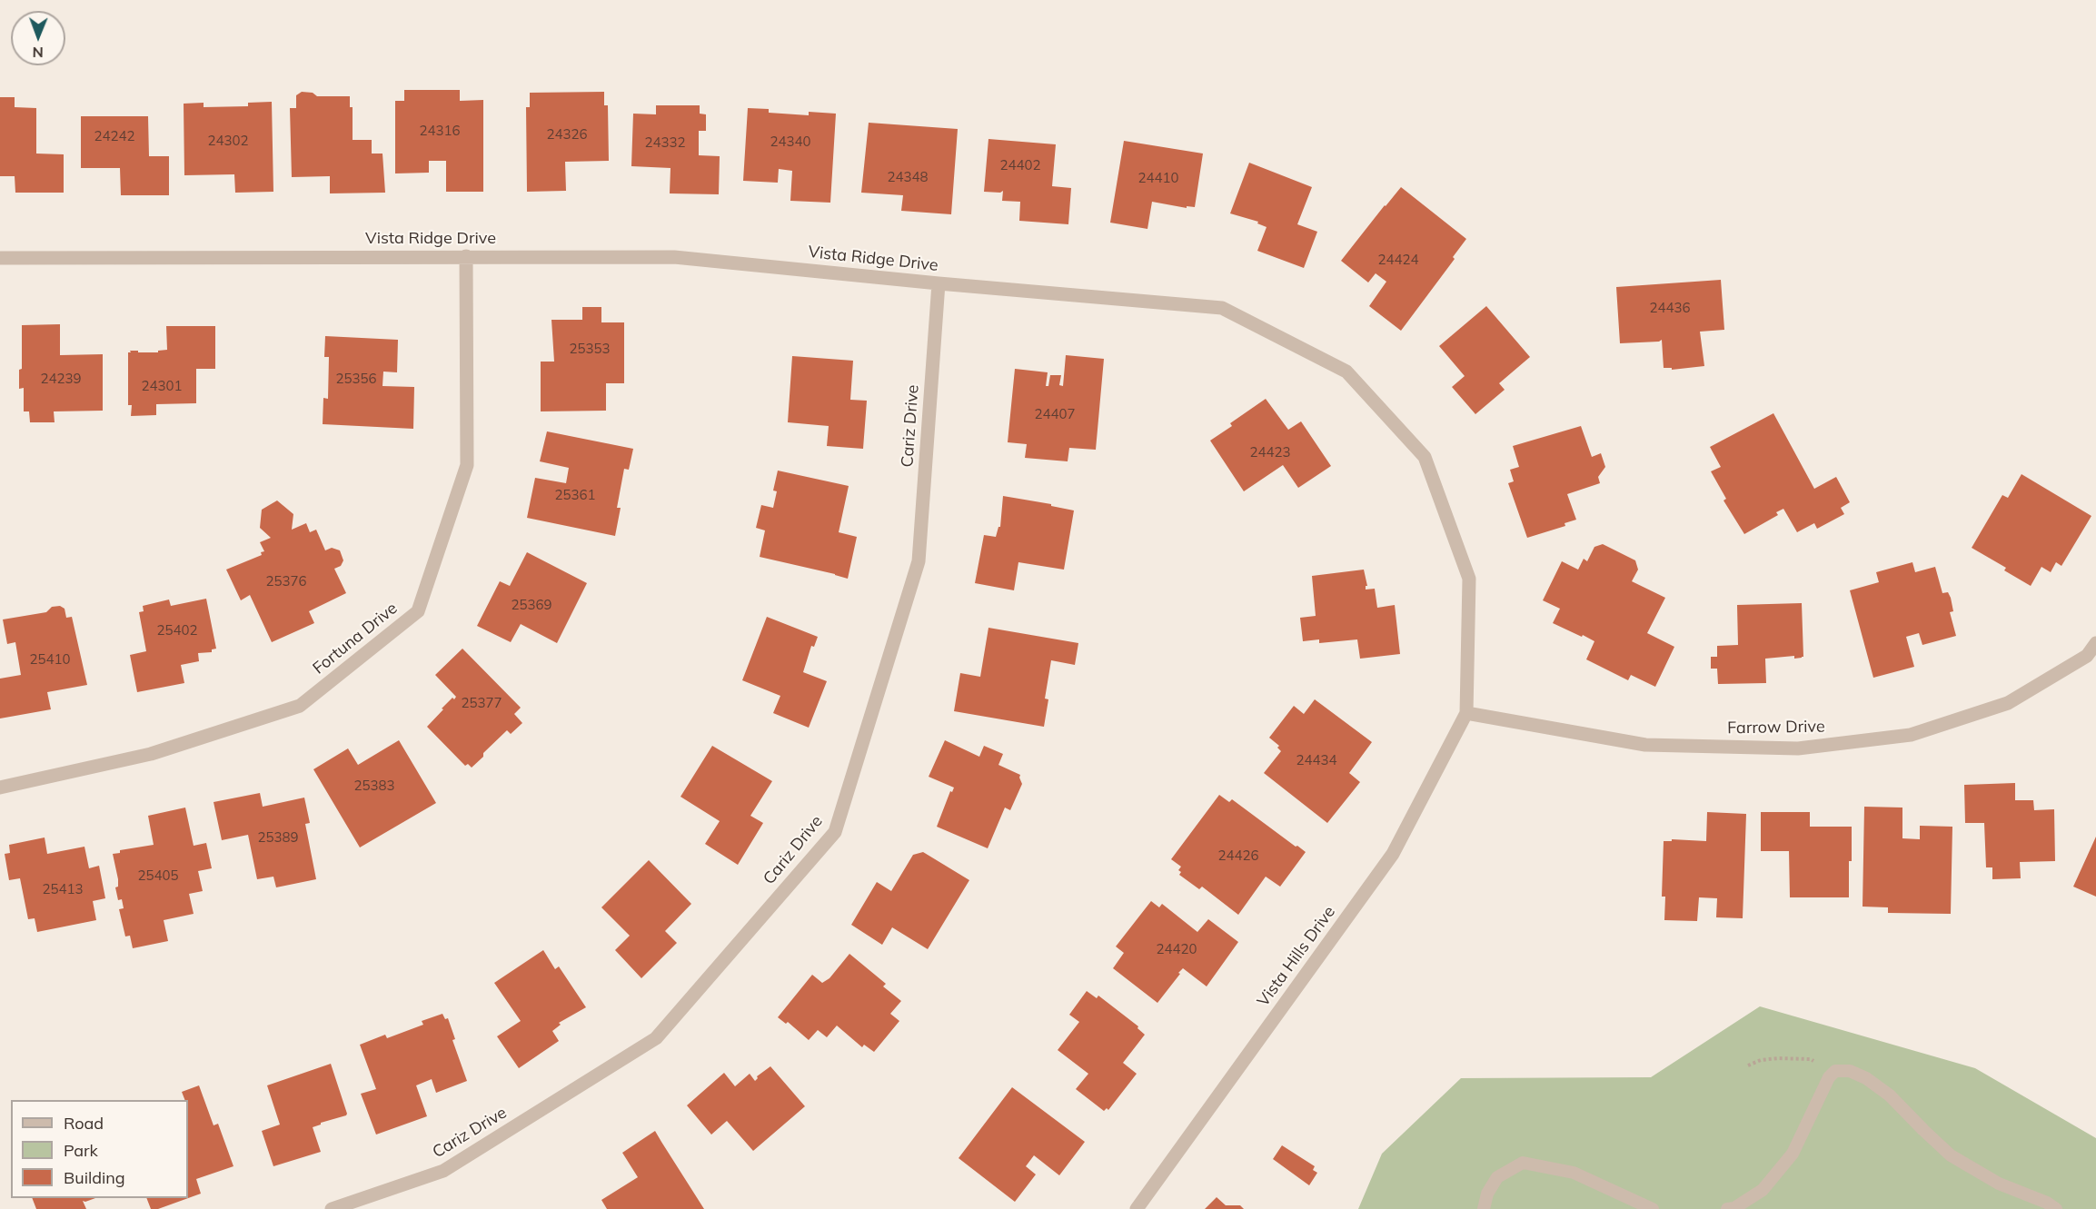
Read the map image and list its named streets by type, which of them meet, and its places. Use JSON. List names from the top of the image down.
{
  "streets": {
    "street": [
      "Vista Ridge Drive",
      "Cariz Drive",
      "Fortuna Drive",
      "Farrow Drive",
      "Vista Hills Drive"
    ]
  },
  "crossings": [
    ["Vista Ridge Drive", "Cariz Drive"],
    ["Vista Ridge Drive", "Fortuna Drive"],
    ["Vista Ridge Drive", "Farrow Drive"],
    ["Vista Ridge Drive", "Vista Hills Drive"],
    ["Farrow Drive", "Vista Hills Drive"]
  ],
  "house_numbers": [
    "24316",
    "24326",
    "24242",
    "24302",
    "24340",
    "24332",
    "24402",
    "24348",
    "24410",
    "24424",
    "24436",
    "25353",
    "24239",
    "25356",
    "24301",
    "24407",
    "24423",
    "25361",
    "25376",
    "25369",
    "25402",
    "25410",
    "25377",
    "24434",
    "25383",
    "25389",
    "24426",
    "25405",
    "25413",
    "24420"
  ],
  "legend": ["Road", "Park", "Building"],
  "north": "bottom"
}
